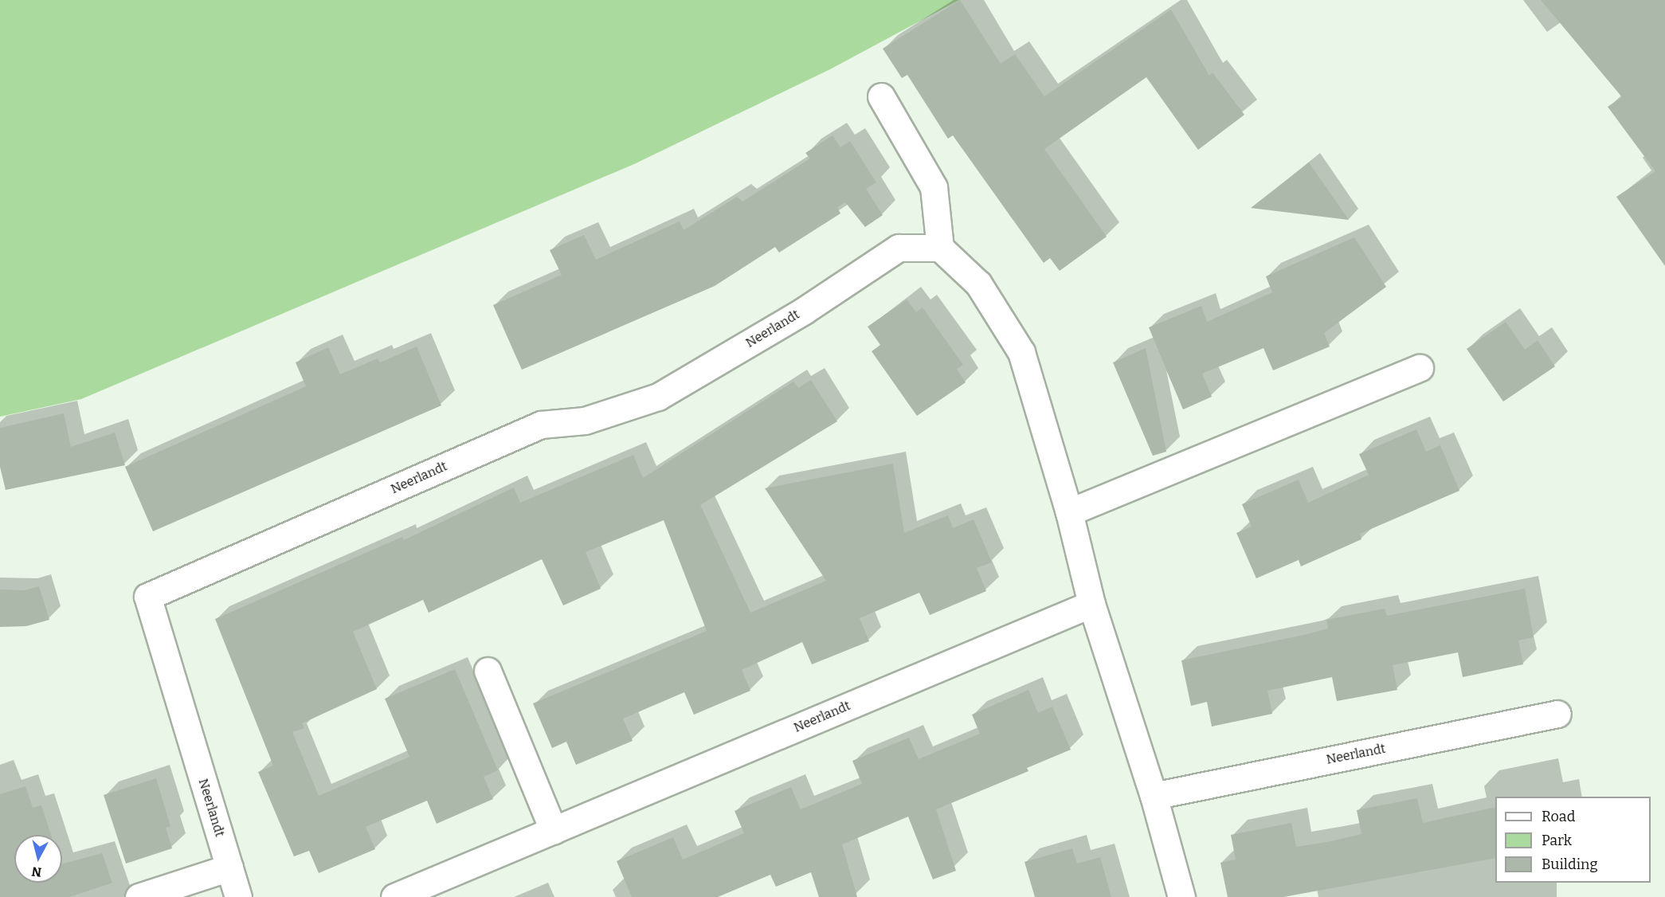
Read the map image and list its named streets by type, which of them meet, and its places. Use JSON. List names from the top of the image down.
{
  "streets": {
    "street": ["Neerlandt"]
  },
  "legend": ["Road", "Park", "Building"],
  "north": "bottom"
}
